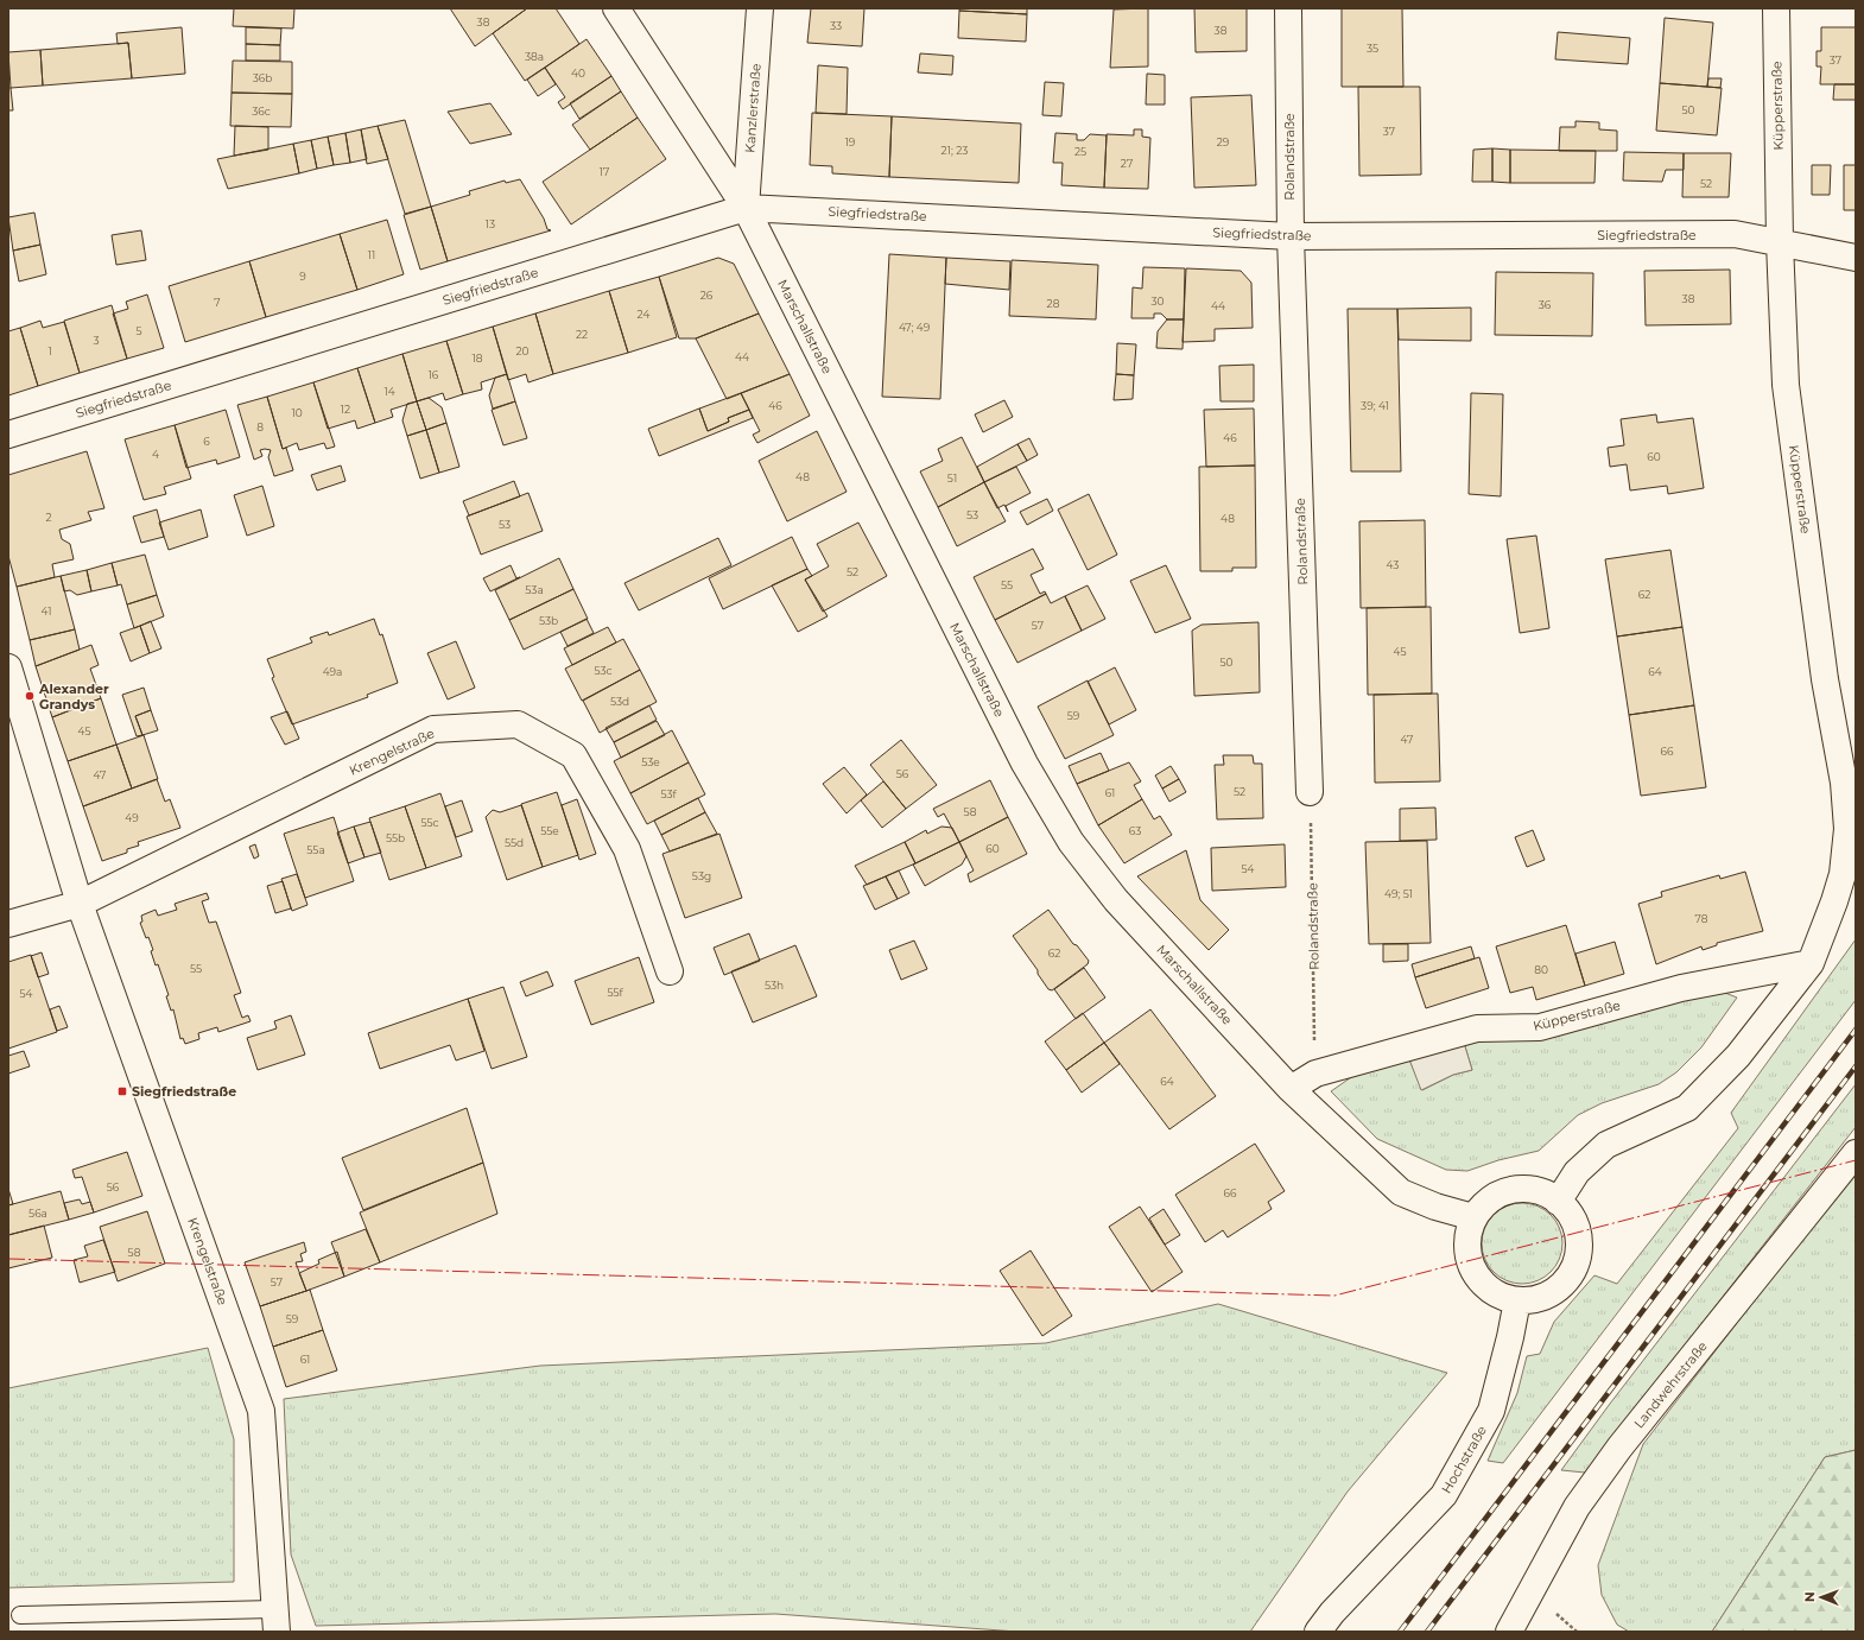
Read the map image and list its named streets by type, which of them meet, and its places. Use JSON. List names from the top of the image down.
{
  "streets": {
    "street": [
      "Küpperstraße",
      "Kanzlerstraße",
      "Rolandstraße",
      "Siegfriedstraße",
      "Marschallstraße",
      "Krengelstraße",
      "Landwehrstraße",
      "Hochstraße"
    ]
  },
  "crossings": [
    ["Küpperstraße", "Rolandstraße"],
    ["Küpperstraße", "Siegfriedstraße"],
    ["Küpperstraße", "Marschallstraße"],
    ["Küpperstraße", "Hochstraße"],
    ["Kanzlerstraße", "Siegfriedstraße"],
    ["Kanzlerstraße", "Marschallstraße"],
    ["Rolandstraße", "Siegfriedstraße"],
    ["Siegfriedstraße", "Marschallstraße"],
    ["Marschallstraße", "Hochstraße"]
  ],
  "places": {
    "other": ["Alexander Grandys"],
    "transit": ["Siegfriedstraße"]
  },
  "house_numbers": [
    "38",
    "33",
    "38",
    "35",
    "38a",
    "37",
    "40",
    "36b",
    "50",
    "36c",
    "37",
    "19",
    "29",
    "21; 23",
    "25",
    "27",
    "17",
    "52",
    "13",
    "11",
    "9",
    "26",
    "38",
    "30",
    "7",
    "28",
    "36",
    "44",
    "24",
    "47; 49",
    "5",
    "22",
    "3",
    "1",
    "20",
    "44",
    "18",
    "16",
    "14",
    "46",
    "39; 41",
    "12",
    "10",
    "8",
    "46",
    "6",
    "4",
    "60",
    "48",
    "51",
    "53",
    "2",
    "48",
    "53",
    "43",
    "52",
    "55",
    "53a",
    "62",
    "41",
    "53b",
    "57",
    "45",
    "50",
    "53c",
    "49a",
    "64",
    "53d",
    "59",
    "45",
    "47",
    "66",
    "53e",
    "56",
    "47",
    "52",
    "61",
    "53f",
    "58",
    "49",
    "55c",
    "55e",
    "63",
    "55b",
    "55d",
    "60",
    "55a",
    "54",
    "53g",
    "49; 51",
    "78",
    "62",
    "55",
    "80",
    "53h",
    "55f",
    "54",
    "64",
    "56",
    "66",
    "56a",
    "58",
    "57",
    "59",
    "61"
  ],
  "north": "left"
}
